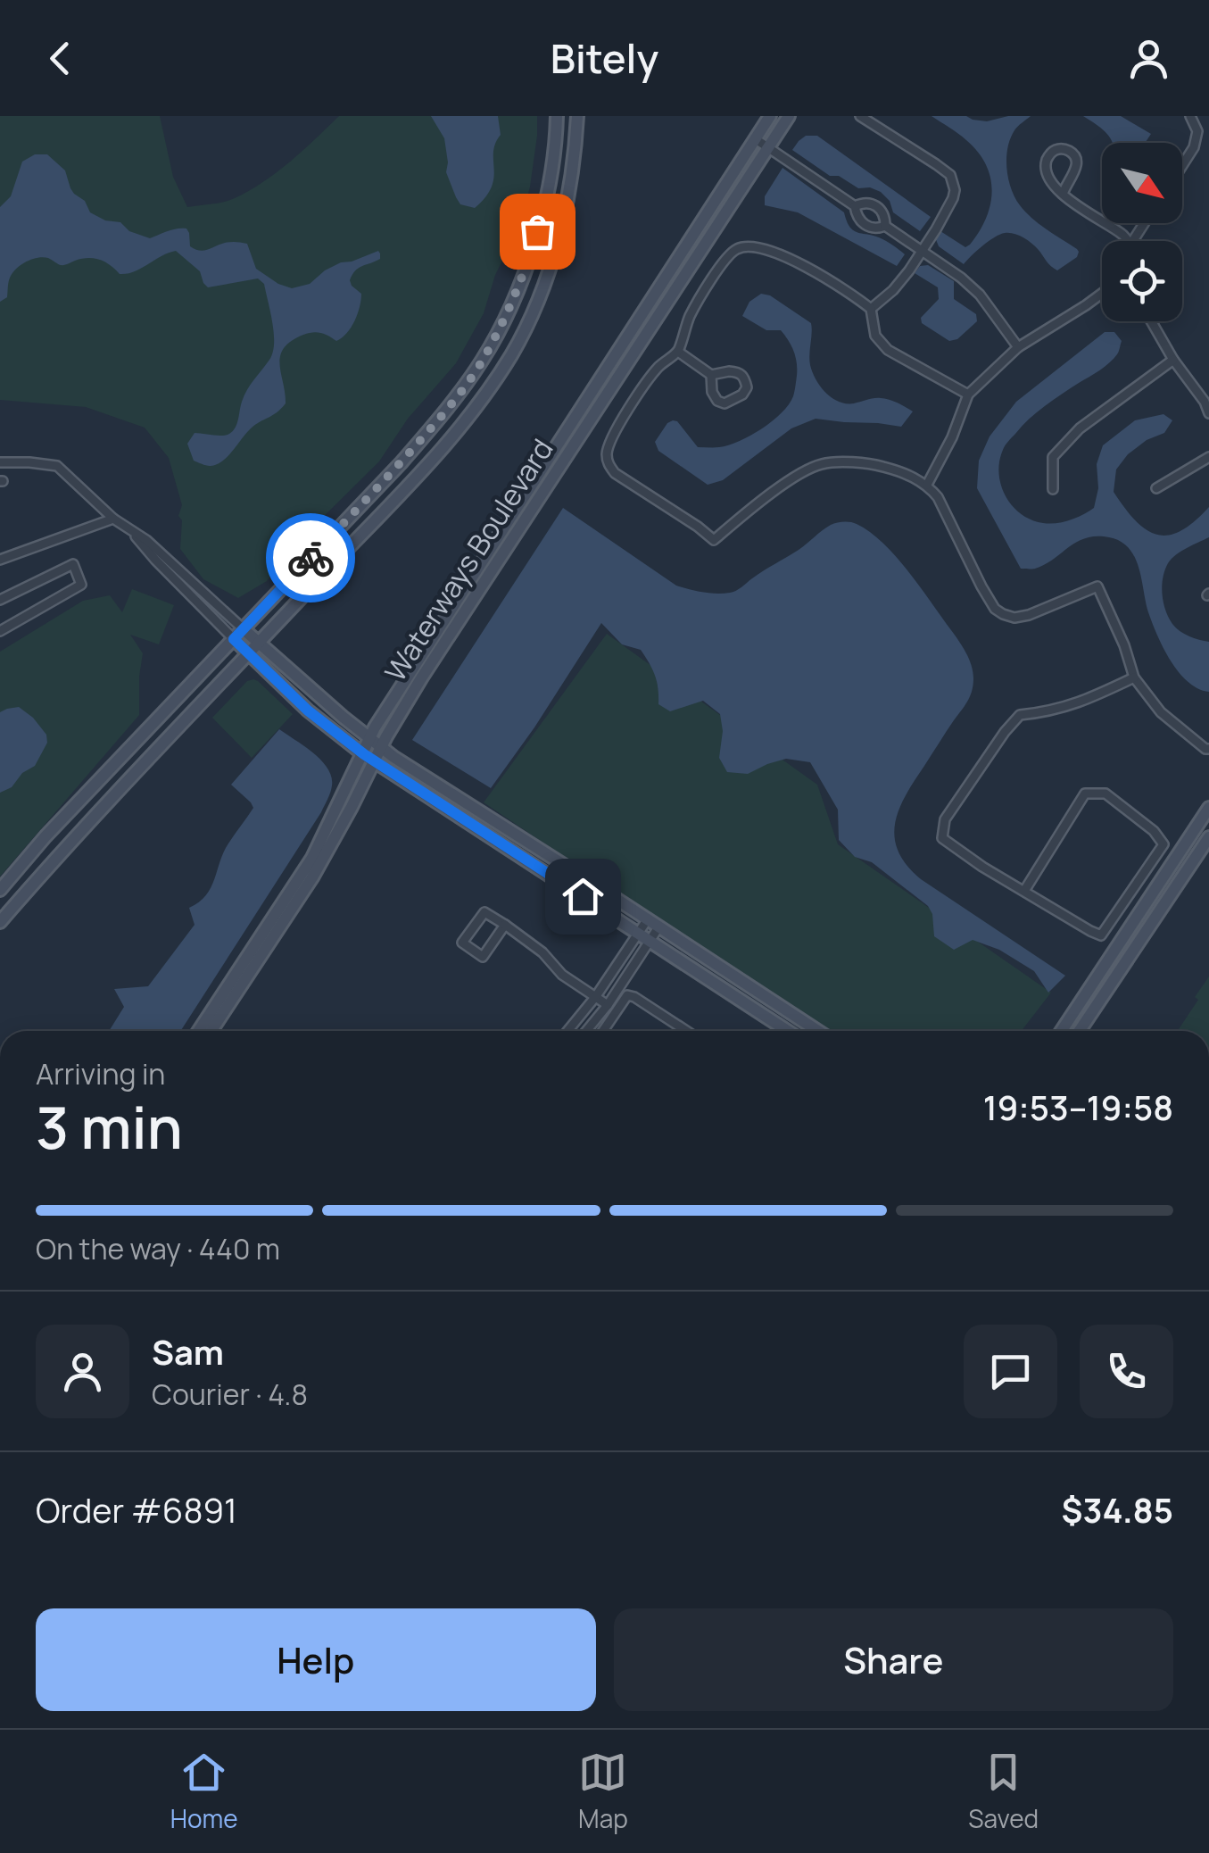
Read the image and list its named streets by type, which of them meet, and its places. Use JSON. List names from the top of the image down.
{
  "streets": {
    "street": ["Waterways Boulevard"]
  },
  "north": "bottom right",
  "page": {
    "header": "Bitely",
    "heading": ["3 min", "Arriving in", "19:53–19:58"],
    "panel": [
      "Sam",
      "Courier · 4.8",
      "Order #6891",
      "$34.85"
    ],
    "bar": "On the way · 440 m",
    "buttons": ["Help", "Share"],
    "tabs": ["Home", "Map", "Saved"]
  }
}
